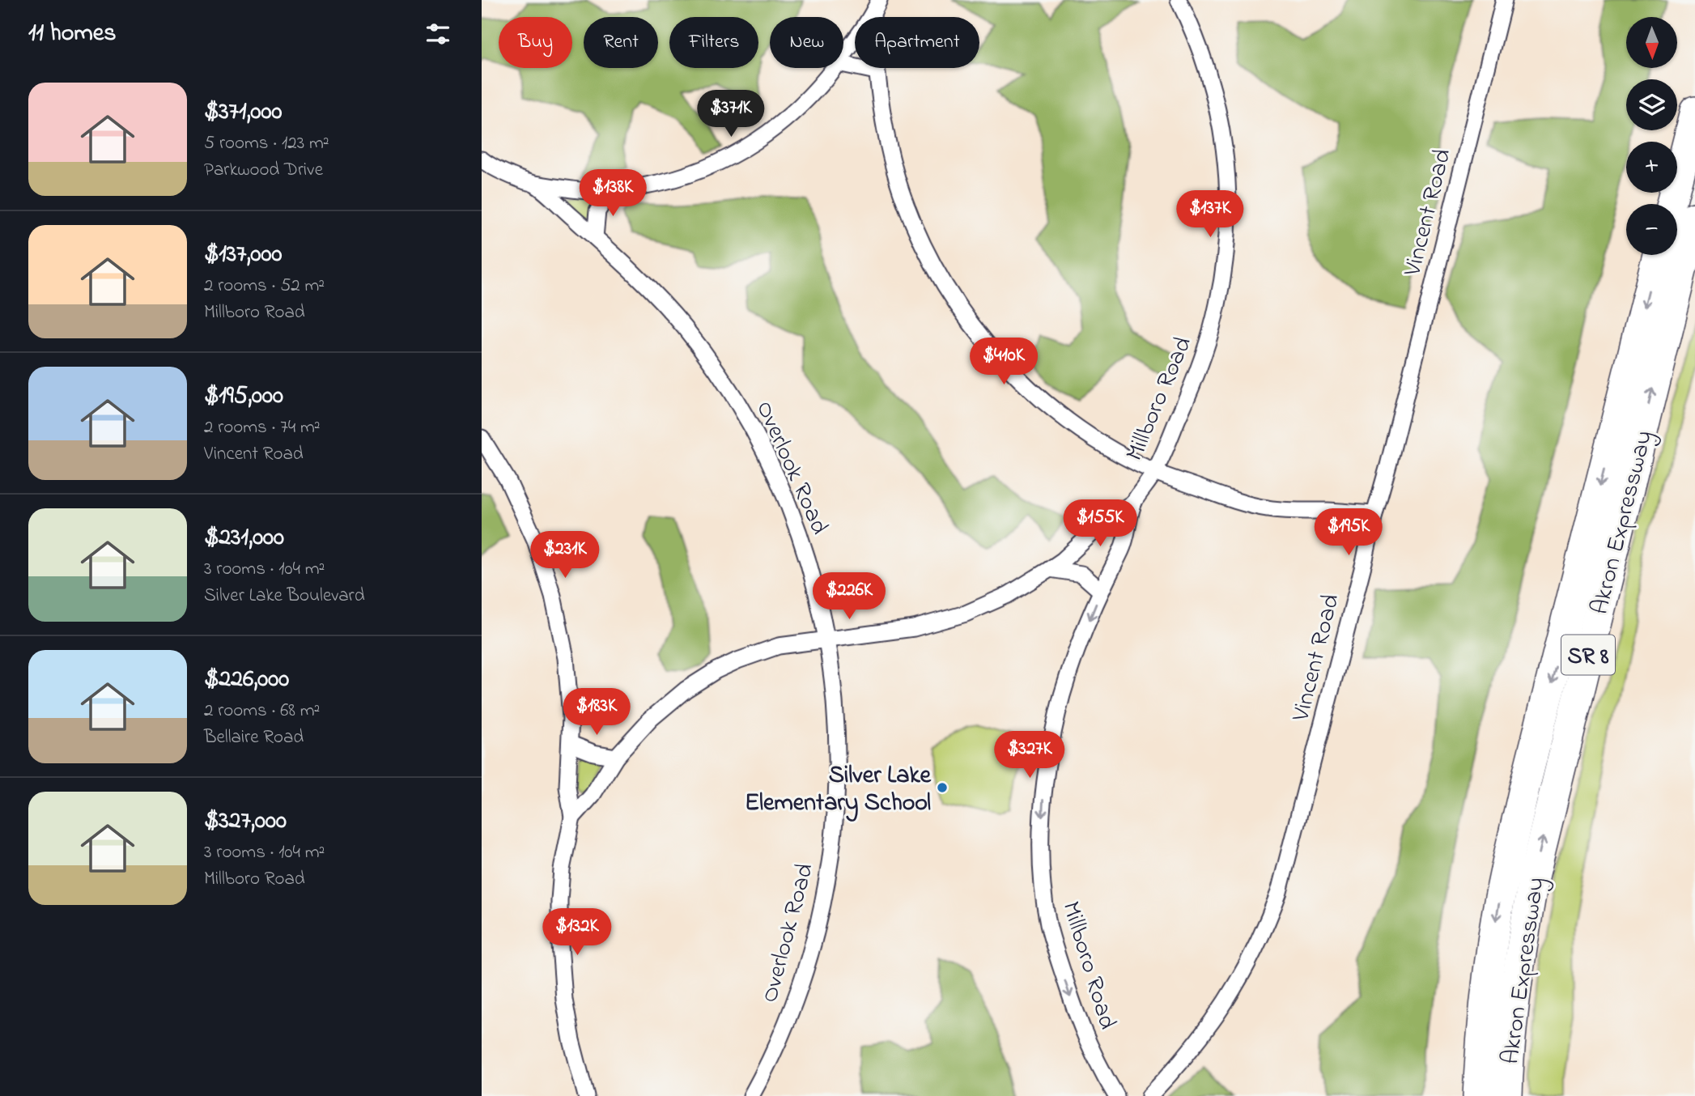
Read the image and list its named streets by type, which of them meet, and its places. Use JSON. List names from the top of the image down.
{
  "streets": {
    "highway": ["Akron Expressway", "SR 8"],
    "street": ["Vincent Road", "Millboro Road", "Overlook Road"]
  },
  "one_way": ["Millboro Road"],
  "places": ["Silver Lake Elementary School"],
  "north": "bottom",
  "page": {
    "heading": "11 homes",
    "map_buttons": ["+", "−"],
    "chip": [
      "Buy",
      "Rent",
      "Filters",
      "New",
      "Apartment"
    ],
    "list": [
      {
        "name": "$371,000",
        "note": "5 rooms · 123 m² · Parkwood Drive"
      },
      {
        "name": "$137,000",
        "note": "2 rooms · 52 m² · Millboro Road"
      },
      {
        "name": "$195,000",
        "note": "2 rooms · 74 m² · Vincent Road"
      },
      {
        "name": "$231,000",
        "note": "3 rooms · 104 m² · Silver Lake Boulevard"
      },
      {
        "name": "$226,000",
        "note": "2 rooms · 68 m² · Bellaire Road"
      },
      {
        "name": "$327,000",
        "note": "3 rooms · 104 m² · Millboro Road"
      }
    ],
    "price": [
      "$371K",
      "$138K",
      "$137K",
      "$410K",
      "$155K",
      "$195K",
      "$231K",
      "$226K",
      "$183K",
      "$327K",
      "$132K"
    ]
  }
}
